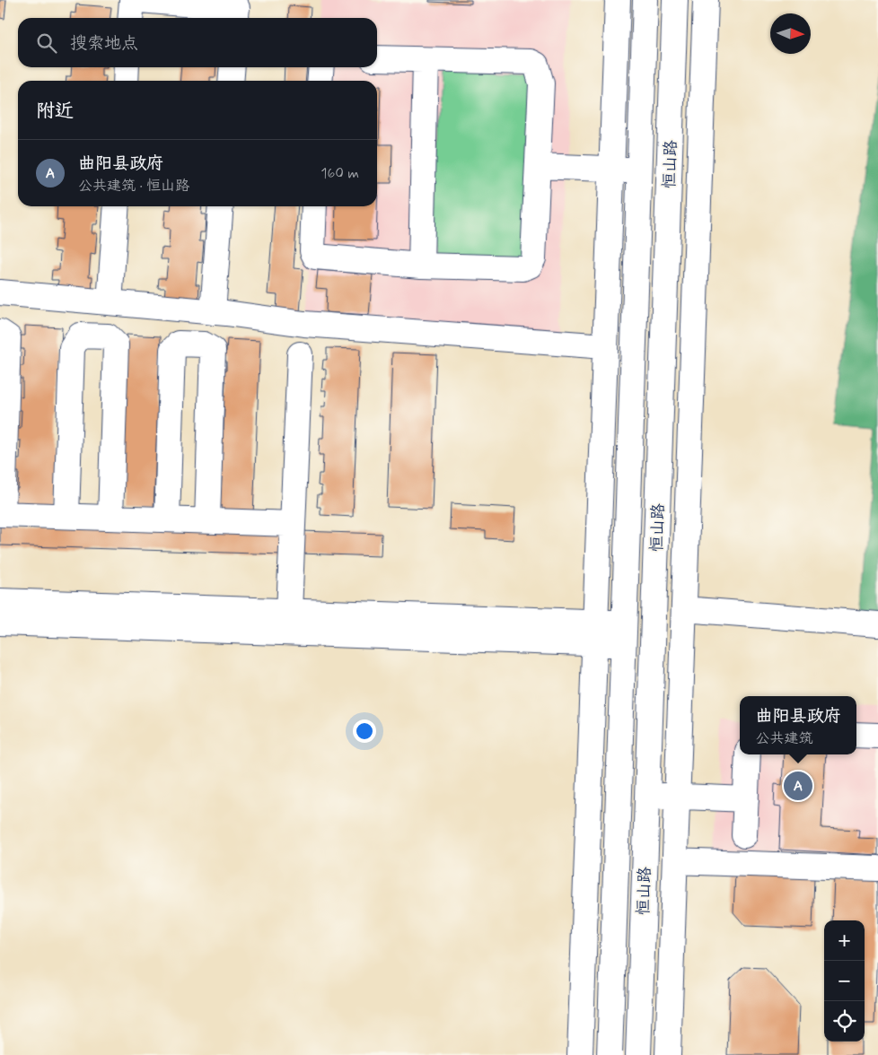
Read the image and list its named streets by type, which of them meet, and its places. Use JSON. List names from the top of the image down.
{
  "streets": {
    "street": ["恒山路"]
  },
  "north": "right",
  "page": {
    "search": "搜索地点",
    "heading": "附近",
    "list": [
      {
        "mark": "A",
        "name": "曲阳县政府",
        "note": "公共建筑 · 恒山路",
        "value": "160 m"
      }
    ],
    "popup": ["曲阳县政府", "公共建筑"],
    "pins": "A",
    "map_buttons": ["+", "−"]
  }
}
